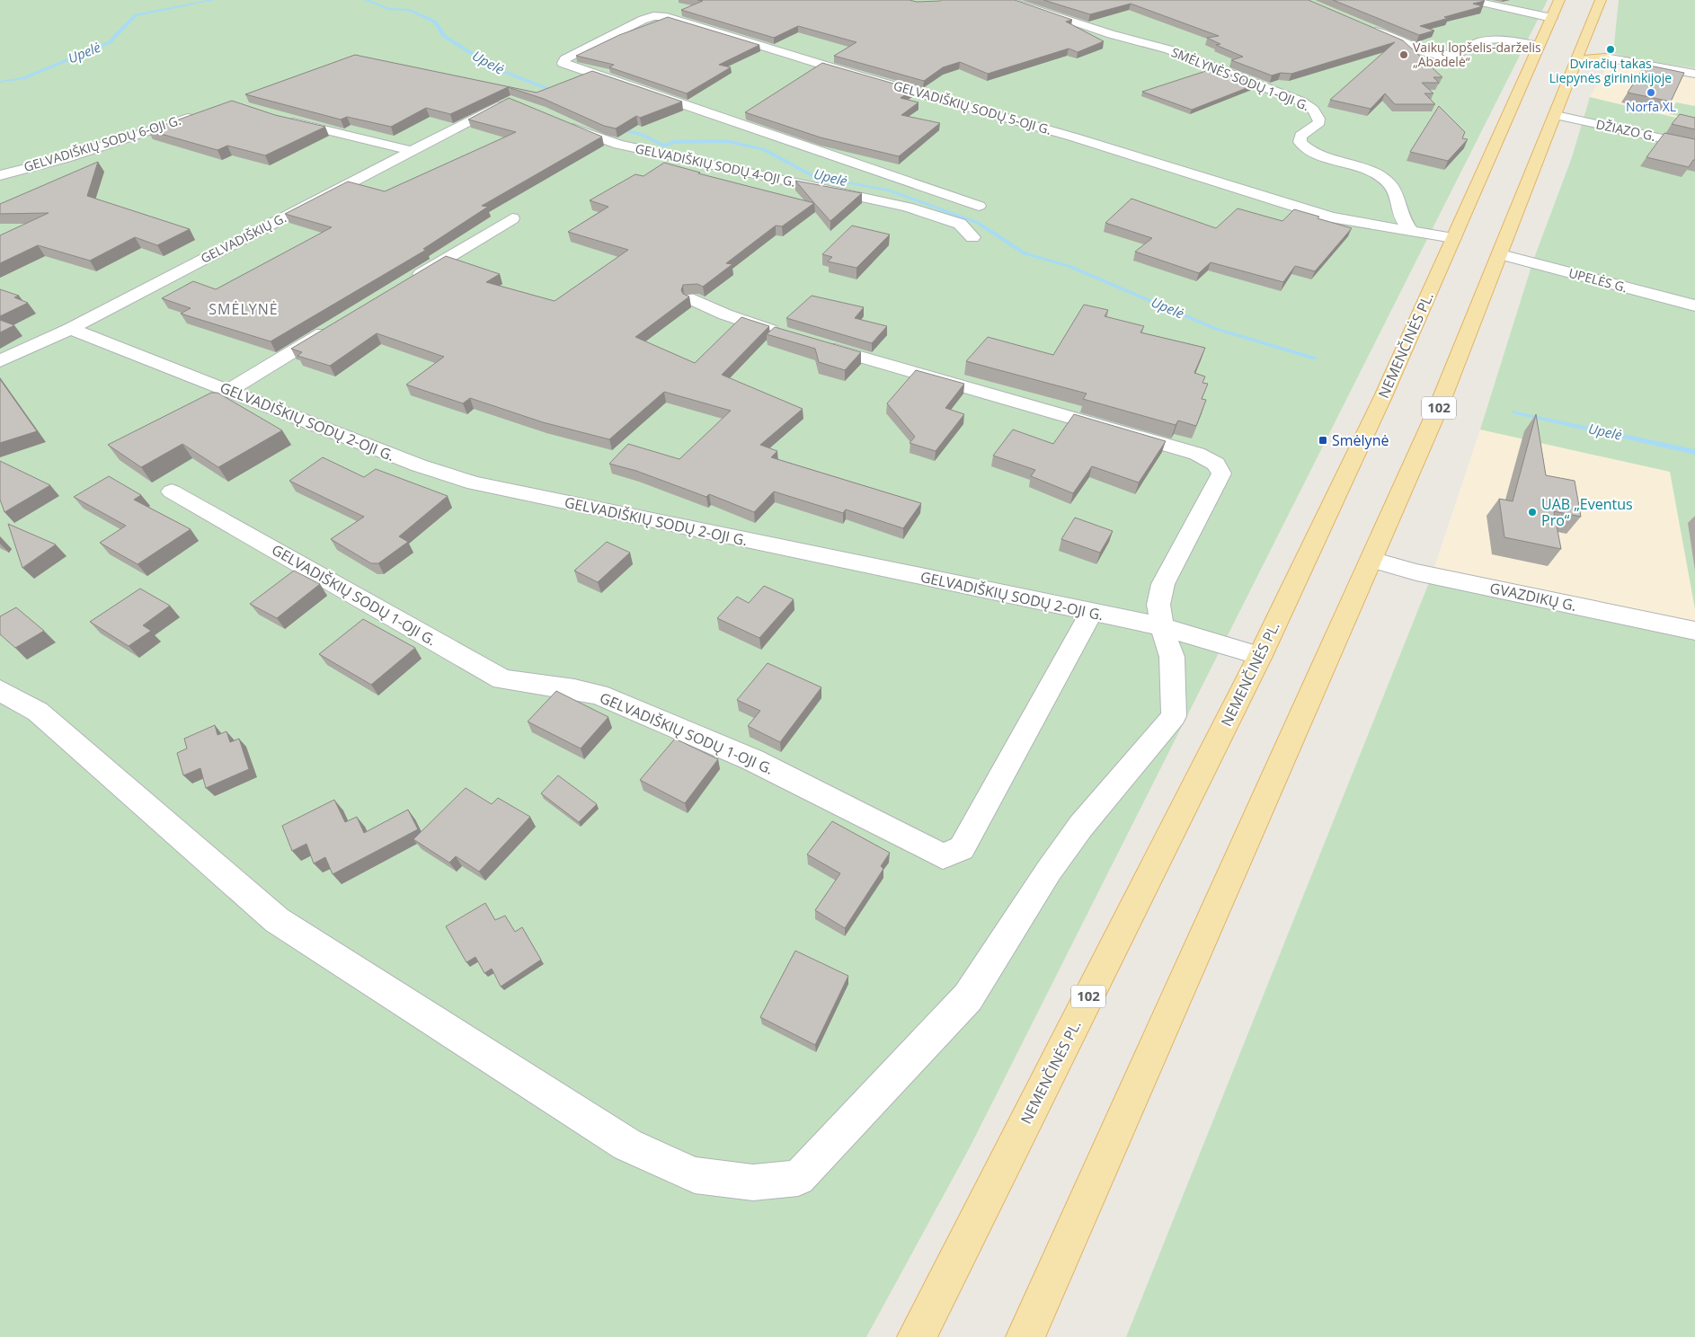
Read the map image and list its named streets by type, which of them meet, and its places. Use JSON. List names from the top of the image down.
{
  "streets": {
    "main road": ["NEMENČINĖS PL.", "102"],
    "street": [
      "SMĖLYNĖS SODŲ 1-OJI G.",
      "GELVADIŠKIŲ SODŲ 5-OJI G.",
      "DŽIAZO G.",
      "GELVADIŠKIŲ SODŲ 6-OJI G.",
      "GELVADIŠKIŲ SODŲ 4-OJI G.",
      "GELVADIŠKIŲ G.",
      "UPELĖS G.",
      "GELVADIŠKIŲ SODŲ 2-OJI G.",
      "GELVADIŠKIŲ SODŲ 1-OJI G.",
      "GVAZDIKŲ G."
    ]
  },
  "crossings": [
    ["SMĖLYNĖS SODŲ 1-OJI G.", "GELVADIŠKIŲ SODŲ 5-OJI G."],
    ["GELVADIŠKIŲ SODŲ 5-OJI G.", "NEMENČINĖS PL."],
    ["DŽIAZO G.", "102"],
    ["GELVADIŠKIŲ G.", "GELVADIŠKIŲ SODŲ 2-OJI G."],
    ["UPELĖS G.", "102"],
    ["NEMENČINĖS PL.", "GELVADIŠKIŲ SODŲ 2-OJI G."],
    ["102", "GVAZDIKŲ G."],
    ["GELVADIŠKIŲ SODŲ 2-OJI G.", "GELVADIŠKIŲ SODŲ 1-OJI G."]
  ],
  "districts": ["SMĖLYNĖ"],
  "water": ["Upelė"],
  "places": {
    "other": [
      "Dviračių takas Liepynės girininkijoje",
      "Vaikų lopšelis-darželis „Abadelė“",
      "Norfa XL",
      "UAB „Eventus Pro“"
    ],
    "transit": ["Smėlynė"]
  }
}
